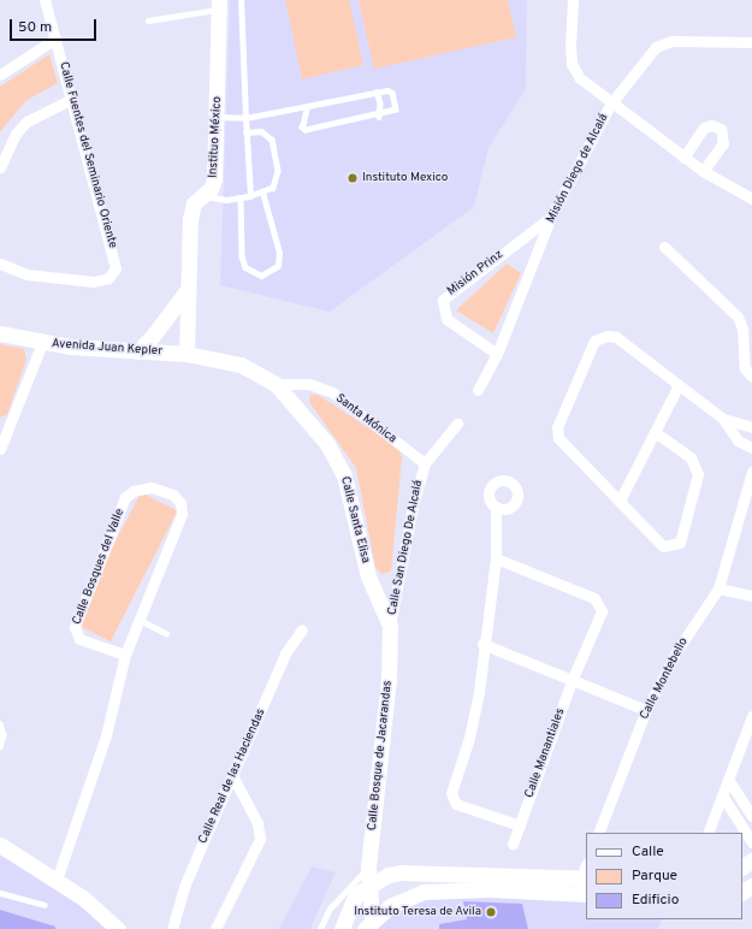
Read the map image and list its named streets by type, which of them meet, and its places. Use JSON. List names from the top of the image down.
{
  "streets": {
    "street": [
      "Instituo México",
      "Calle Fuentes del Seminario Oriente",
      "Misión Diego de Alcalá",
      "Misión Prinz",
      "Avenida Juan Kepler",
      "Santa Mónica",
      "Calle Santa Elisa",
      "Calle San Diego De Alcalá",
      "Calle Bosques del Valle",
      "Calle Montebello",
      "Calle Manantiales",
      "Calle Bosque de Jacarandas",
      "Calle Real de las Haciendas"
    ]
  },
  "crossings": [
    ["Instituo México", "Avenida Juan Kepler"],
    ["Instituo México", "Calle Santa Elisa"],
    ["Misión Diego de Alcalá", "Misión Prinz"],
    ["Avenida Juan Kepler", "Calle Santa Elisa"],
    ["Santa Mónica", "Calle Santa Elisa"],
    ["Santa Mónica", "Calle San Diego De Alcalá"],
    ["Calle Santa Elisa", "Calle San Diego De Alcalá"],
    ["Calle Santa Elisa", "Calle Bosque de Jacarandas"],
    ["Calle San Diego De Alcalá", "Calle Bosque de Jacarandas"]
  ],
  "places": ["Instituto Mexico", "Instituto Teresa de Avila"],
  "legend": ["Calle", "Parque", "Edificio"],
  "scale_bar": "50 m"
}
